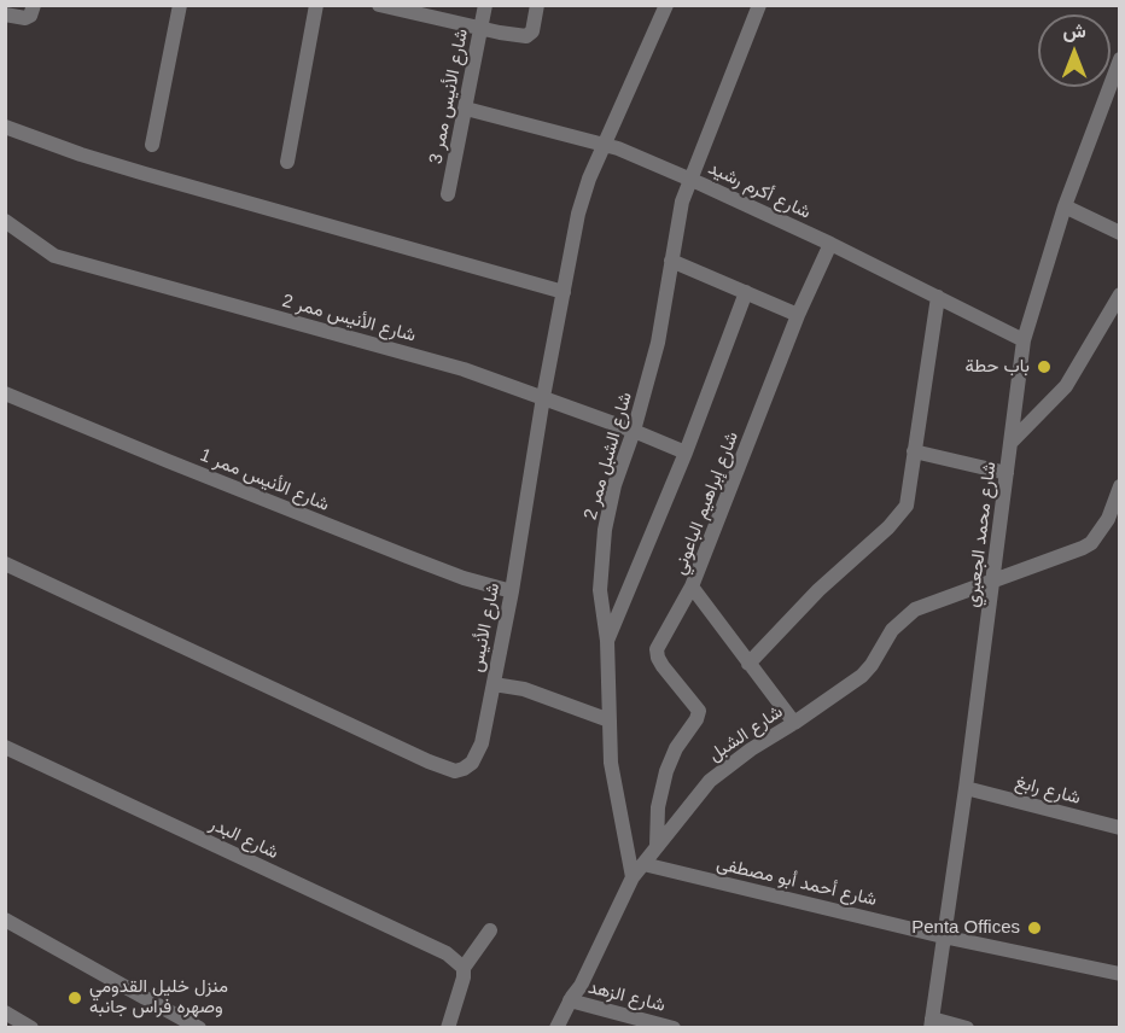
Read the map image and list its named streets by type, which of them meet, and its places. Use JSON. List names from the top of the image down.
{
  "streets": {
    "street": [
      "شارع الأنيس ممر 3",
      "شارع أكرم رشيد",
      "شارع الأنيس ممر 2",
      "شارع الشبل ممر 2",
      "شارع الأنيس ممر 1",
      "شارع إبراهيم الباعوني",
      "شارع محمد الجعبري",
      "شارع الأنيس",
      "شارع الشبل",
      "شارع رابغ",
      "شارع البدر",
      "شارع أحمد أبو مصطفى",
      "شارع الزهد"
    ]
  },
  "crossings": [
    ["شارع الأنيس ممر 3", "شارع أكرم رشيد"],
    ["شارع أكرم رشيد", "شارع الشبل ممر 2"],
    ["شارع أكرم رشيد", "شارع إبراهيم الباعوني"],
    ["شارع أكرم رشيد", "شارع محمد الجعبري"],
    ["شارع أكرم رشيد", "شارع الأنيس"],
    ["شارع الأنيس ممر 2", "شارع الشبل ممر 2"],
    ["شارع الأنيس ممر 2", "شارع الأنيس"],
    ["شارع الشبل ممر 2", "شارع الشبل"],
    ["شارع الأنيس ممر 1", "شارع الأنيس"],
    ["شارع إبراهيم الباعوني", "شارع الشبل"],
    ["شارع محمد الجعبري", "شارع الشبل"],
    ["شارع محمد الجعبري", "شارع رابغ"],
    ["شارع محمد الجعبري", "شارع أحمد أبو مصطفى"],
    ["شارع الشبل", "شارع أحمد أبو مصطفى"],
    ["شارع الشبل", "شارع الزهد"]
  ],
  "places": ["باب حطة", "Penta Offices", "منزل خليل القدومي وصهره فراس جانبه"],
  "north": "top"
}
